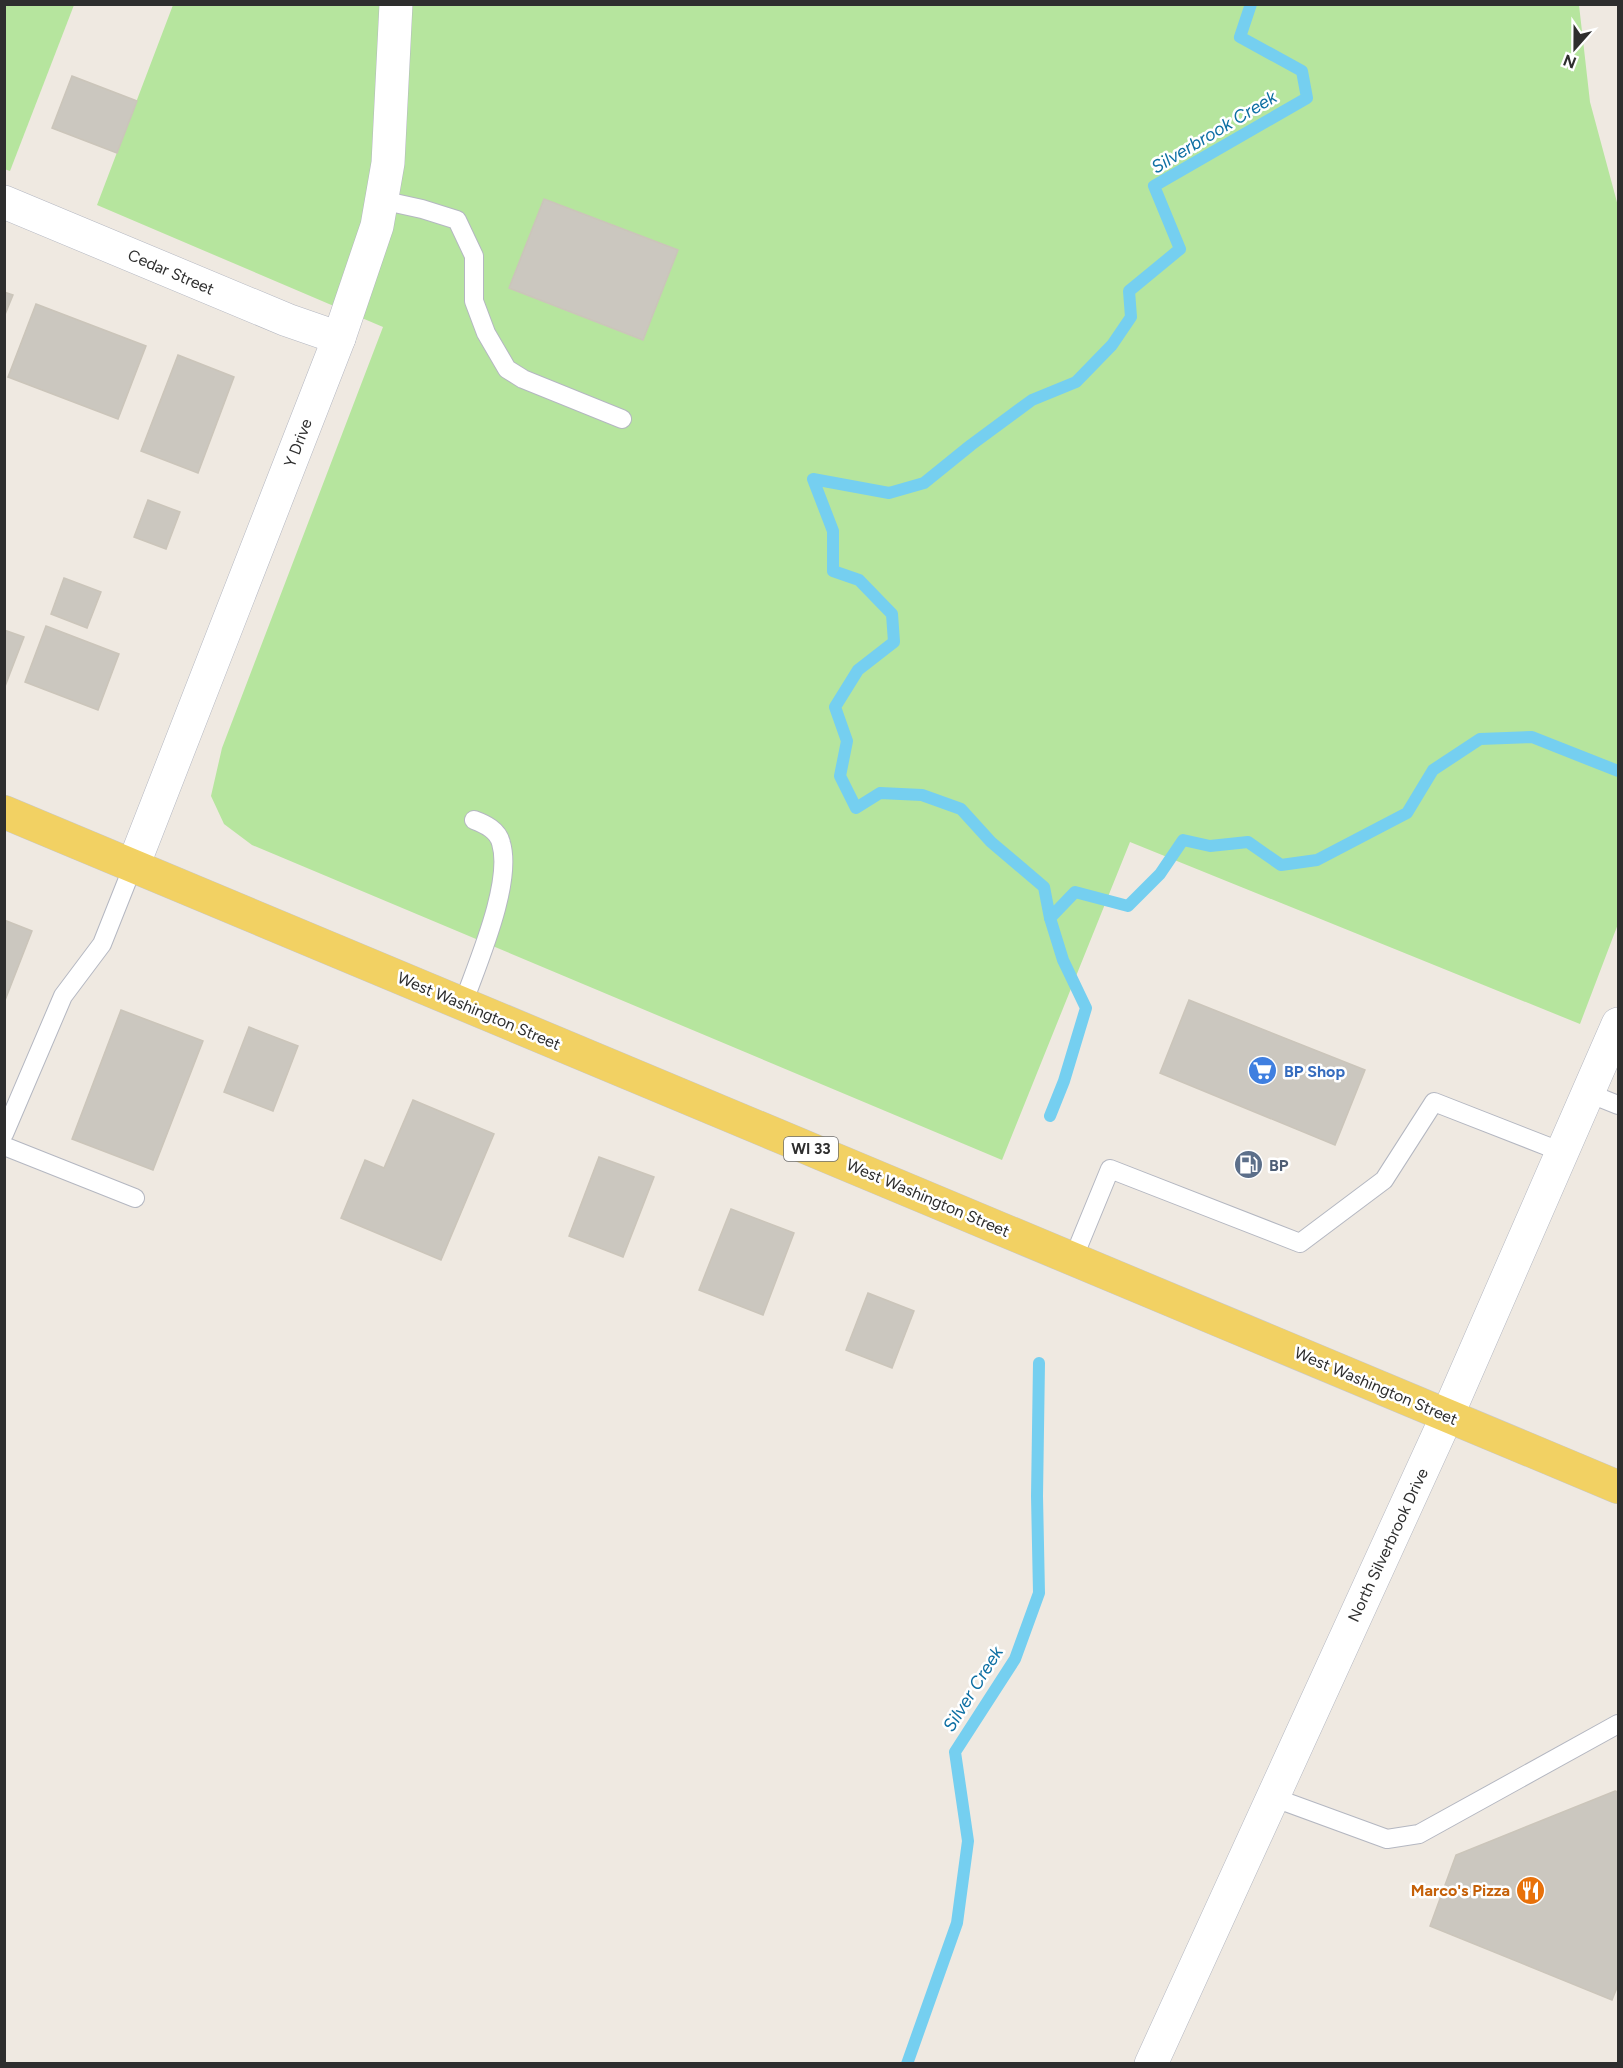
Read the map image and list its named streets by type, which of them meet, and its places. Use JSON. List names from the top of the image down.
{
  "streets": {
    "main road": ["West Washington Street", "WI 33"],
    "street": ["Cedar Street", "Y Drive", "North Silverbrook Drive"]
  },
  "crossings": [
    ["Cedar Street", "Y Drive"],
    ["Y Drive", "West Washington Street"],
    ["West Washington Street", "North Silverbrook Drive"]
  ],
  "water": ["Silverbrook Creek", "Silver Creek"],
  "places": {
    "supermarket": ["BP Shop"],
    "fuel station": ["BP"],
    "restaurant": ["Marco's Pizza"]
  },
  "north": "bottom"
}
